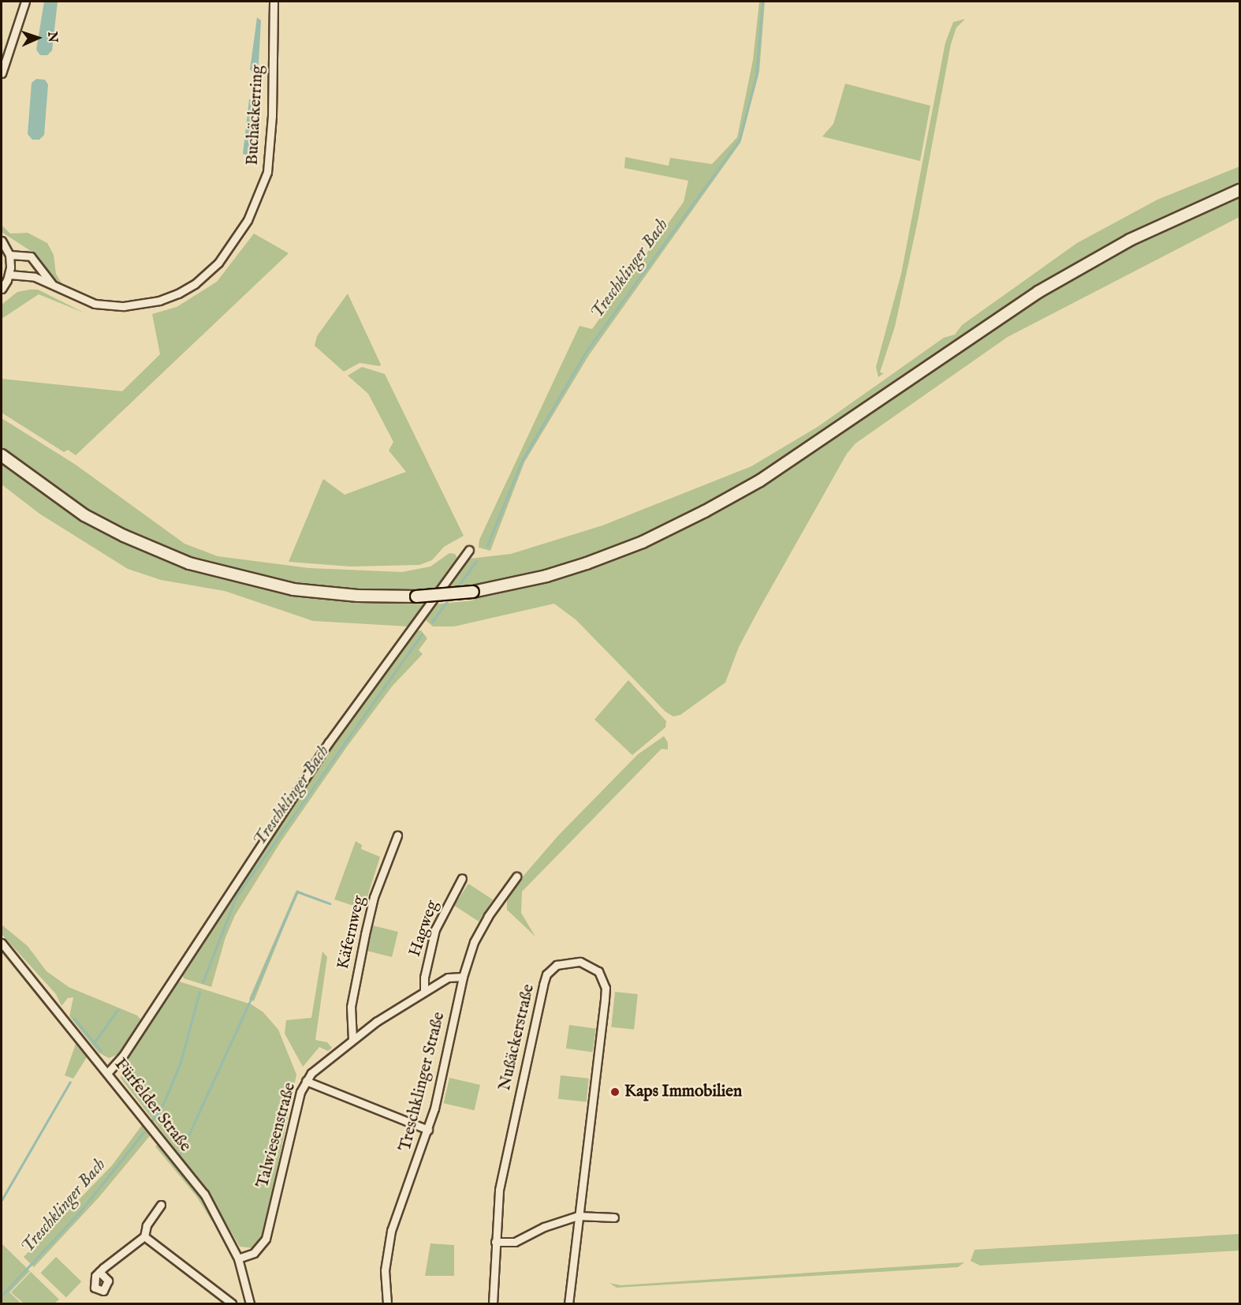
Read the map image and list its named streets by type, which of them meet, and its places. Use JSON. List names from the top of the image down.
{
  "streets": {
    "street": [
      "Buchäckerring",
      "Hagweg",
      "Käfernweg",
      "Nußäckerstraße",
      "Treschklinger Straße",
      "Fürfelder Straße",
      "Talwiesenstraße"
    ]
  },
  "crossings": [
    ["Hagweg", "Talwiesenstraße"],
    ["Käfernweg", "Talwiesenstraße"],
    ["Treschklinger Straße", "Talwiesenstraße"],
    ["Fürfelder Straße", "Talwiesenstraße"]
  ],
  "water": ["Treschklinger Bach"],
  "places": ["Kaps Immobilien"],
  "north": "right"
}
